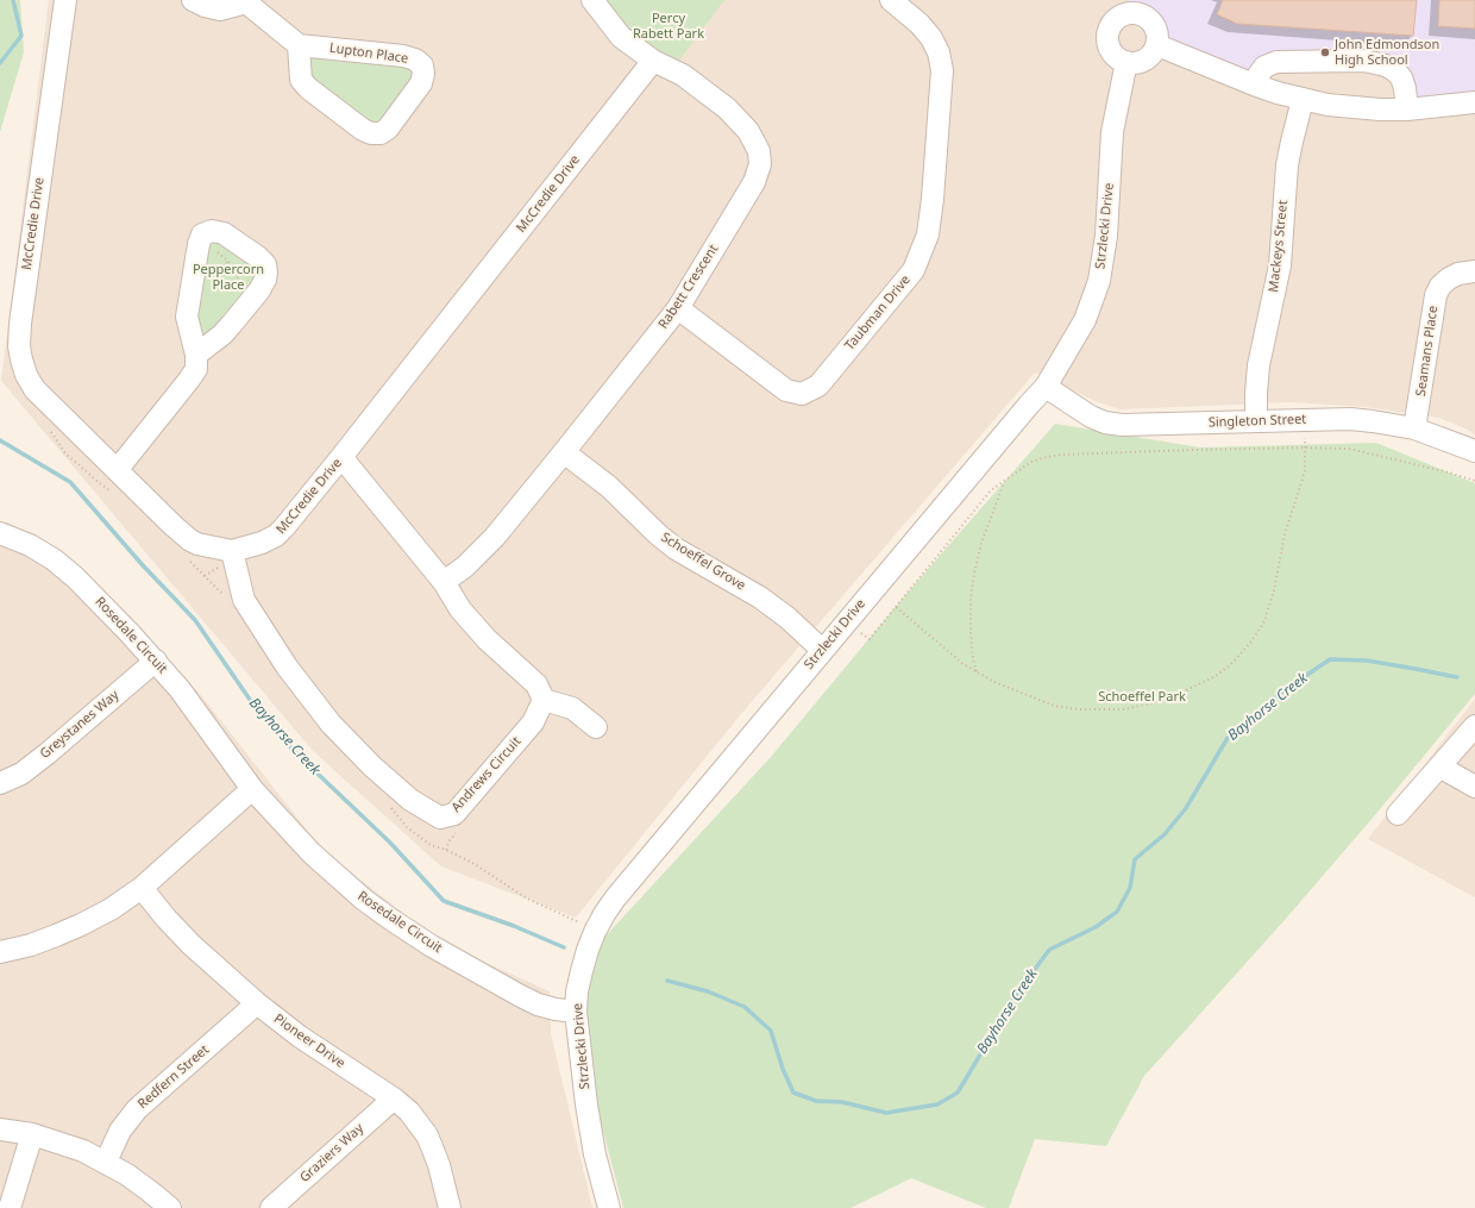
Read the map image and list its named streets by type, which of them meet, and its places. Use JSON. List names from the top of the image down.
{
  "streets": {
    "street": [
      "Lupton Place",
      "McCredie Drive",
      "Strzlecki Drive",
      "Mackeys Street",
      "Rabett Crescent",
      "Taubman Drive",
      "Seamans Place",
      "Singleton Street",
      "Schoeffel Grove",
      "Rosedale Circuit",
      "Greystanes Way",
      "Andrews Circuit",
      "Pioneer Drive",
      "Redfern Street",
      "Graziers Way"
    ]
  },
  "crossings": [
    ["McCredie Drive", "Rabett Crescent"],
    ["McCredie Drive", "Andrews Circuit"],
    ["Strzlecki Drive", "Singleton Street"],
    ["Strzlecki Drive", "Schoeffel Grove"],
    ["Strzlecki Drive", "Rosedale Circuit"],
    ["Mackeys Street", "Singleton Street"],
    ["Rabett Crescent", "Taubman Drive"],
    ["Rabett Crescent", "Schoeffel Grove"],
    ["Seamans Place", "Singleton Street"],
    ["Rosedale Circuit", "Greystanes Way"],
    ["Pioneer Drive", "Redfern Street"],
    ["Pioneer Drive", "Graziers Way"]
  ],
  "water": ["Bayhorse Creek"],
  "parks": ["Percy Rabett Park", "Peppercorn Place", "Schoeffel Park"],
  "places": ["John Edmondson High School"]
}
